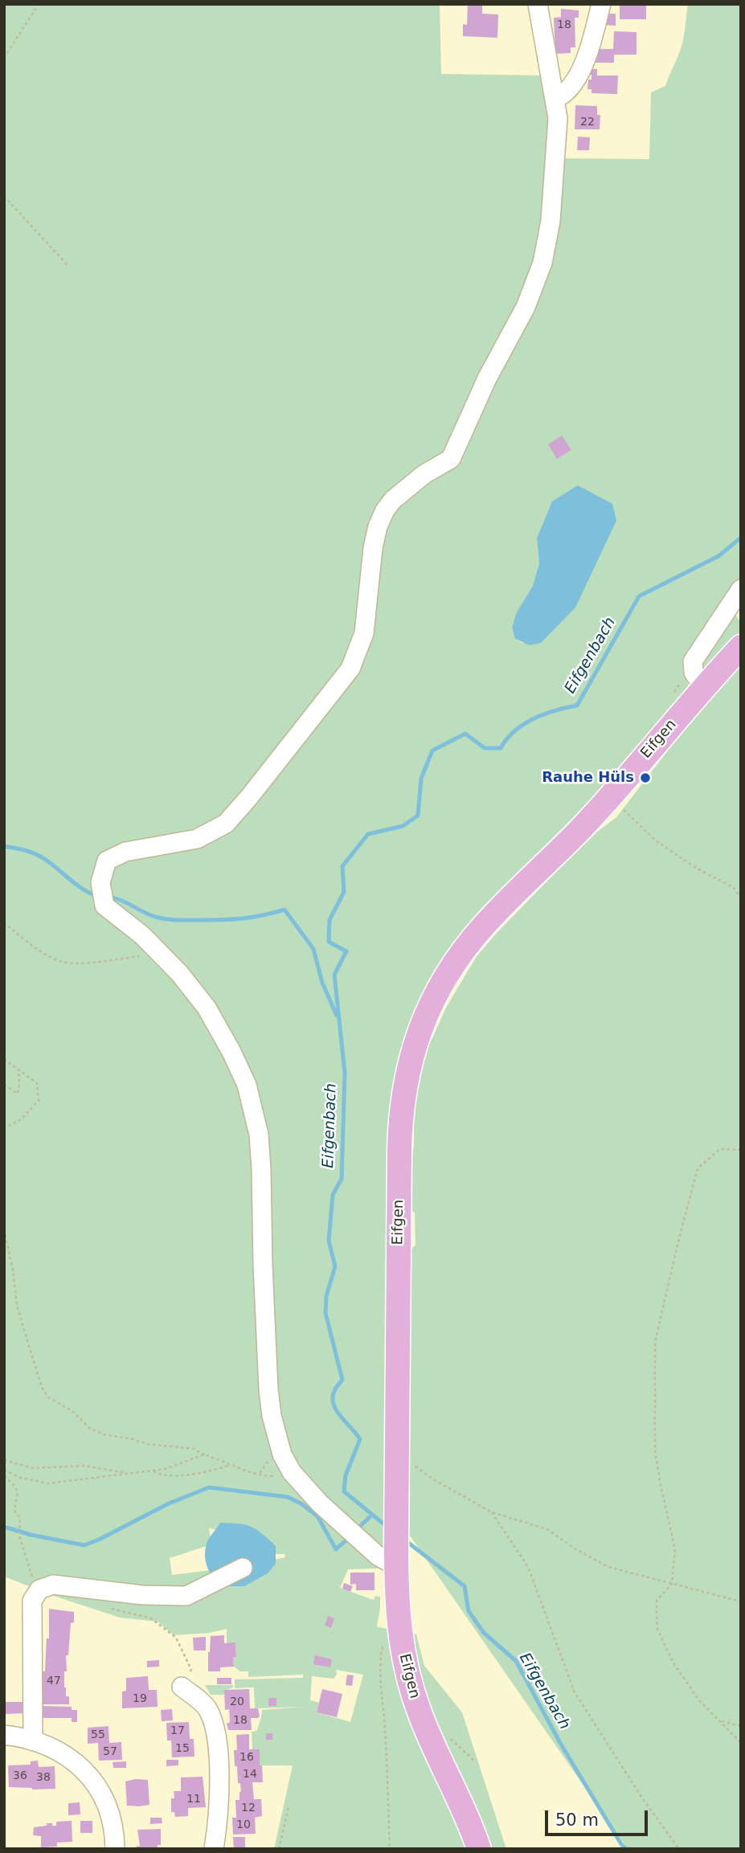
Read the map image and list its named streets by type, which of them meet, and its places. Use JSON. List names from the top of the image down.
{
  "streets": {
    "main road": ["Eifgen"]
  },
  "water": ["Eifgenbach"],
  "places": ["Rauhe Hüls"],
  "house_numbers": [
    "18",
    "22",
    "47",
    "19",
    "20",
    "18",
    "17",
    "55",
    "15",
    "57",
    "16",
    "14",
    "36",
    "38",
    "11",
    "12",
    "10"
  ],
  "scale_bar": "50 m"
}
